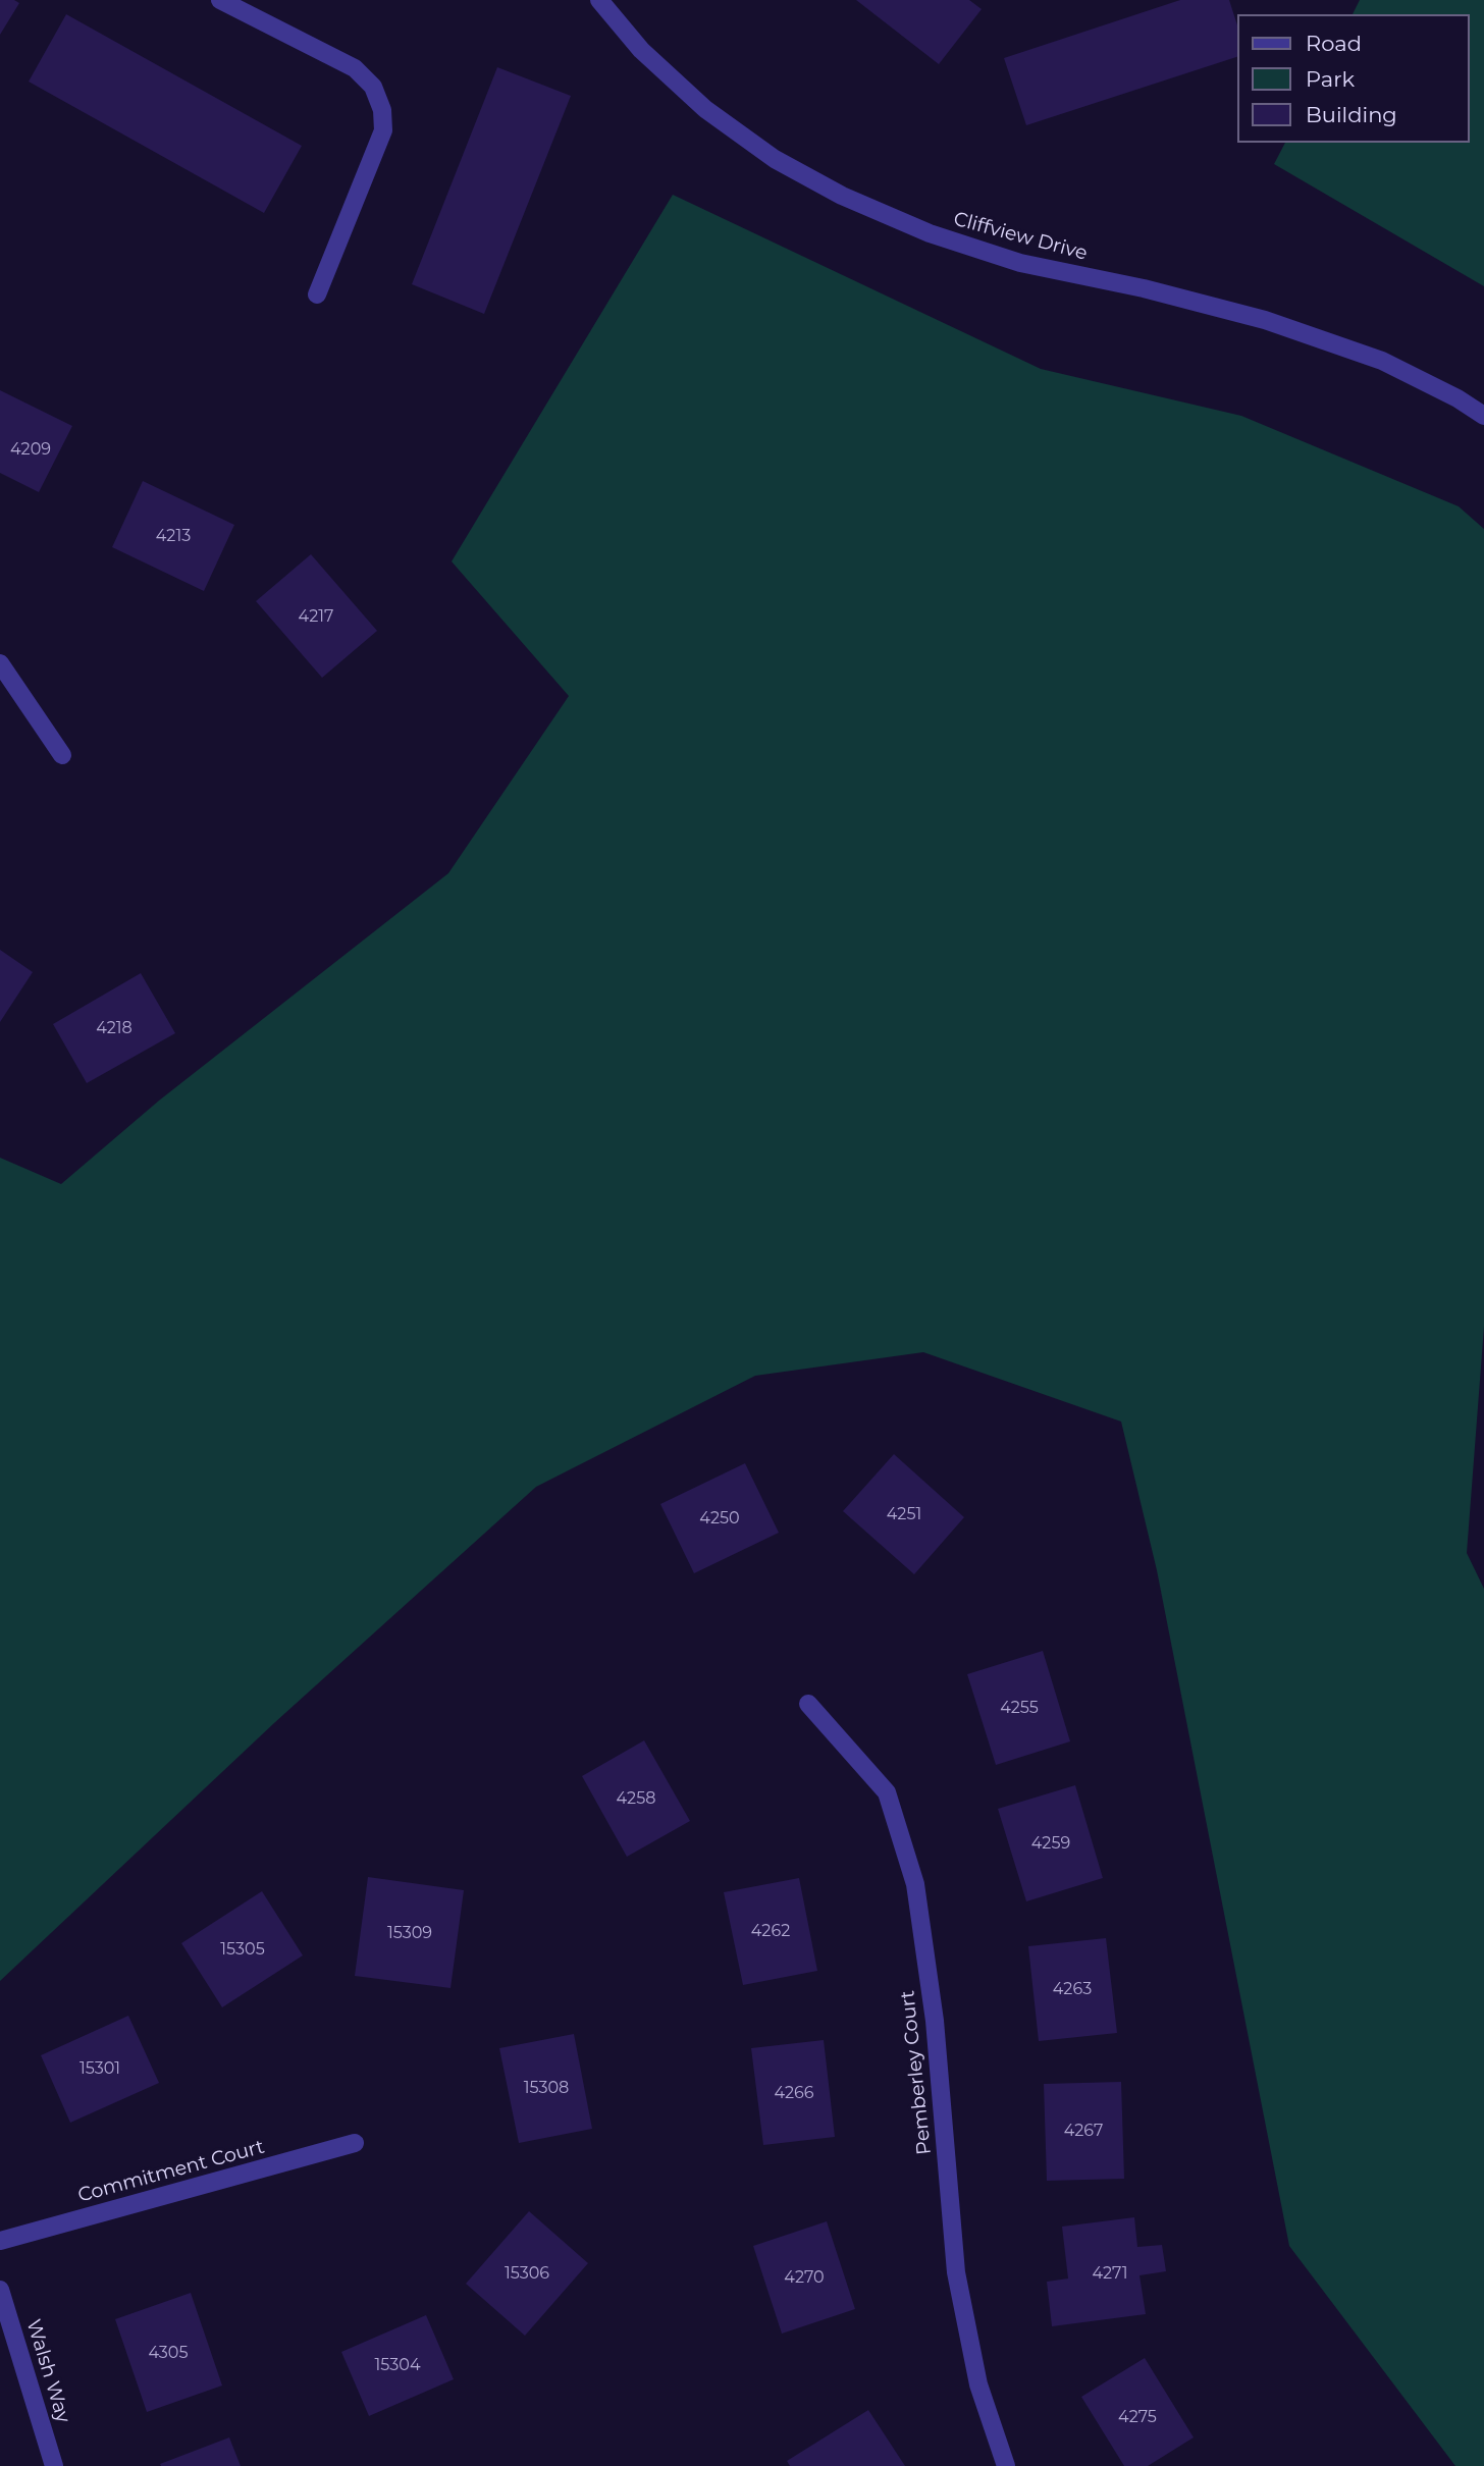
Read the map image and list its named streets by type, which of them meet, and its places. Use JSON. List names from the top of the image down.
{
  "streets": {
    "street": [
      "Cliffview Drive",
      "Pemberley Court",
      "Commitment Court",
      "Walsh Way"
    ]
  },
  "house_numbers": [
    "4209",
    "4213",
    "4217",
    "4218",
    "4251",
    "4250",
    "4255",
    "4258",
    "4259",
    "4262",
    "15309",
    "15305",
    "4263",
    "15301",
    "15308",
    "4266",
    "4267",
    "15306",
    "4271",
    "4270",
    "4305",
    "15304",
    "4275"
  ],
  "legend": ["Road", "Park", "Building"]
}
